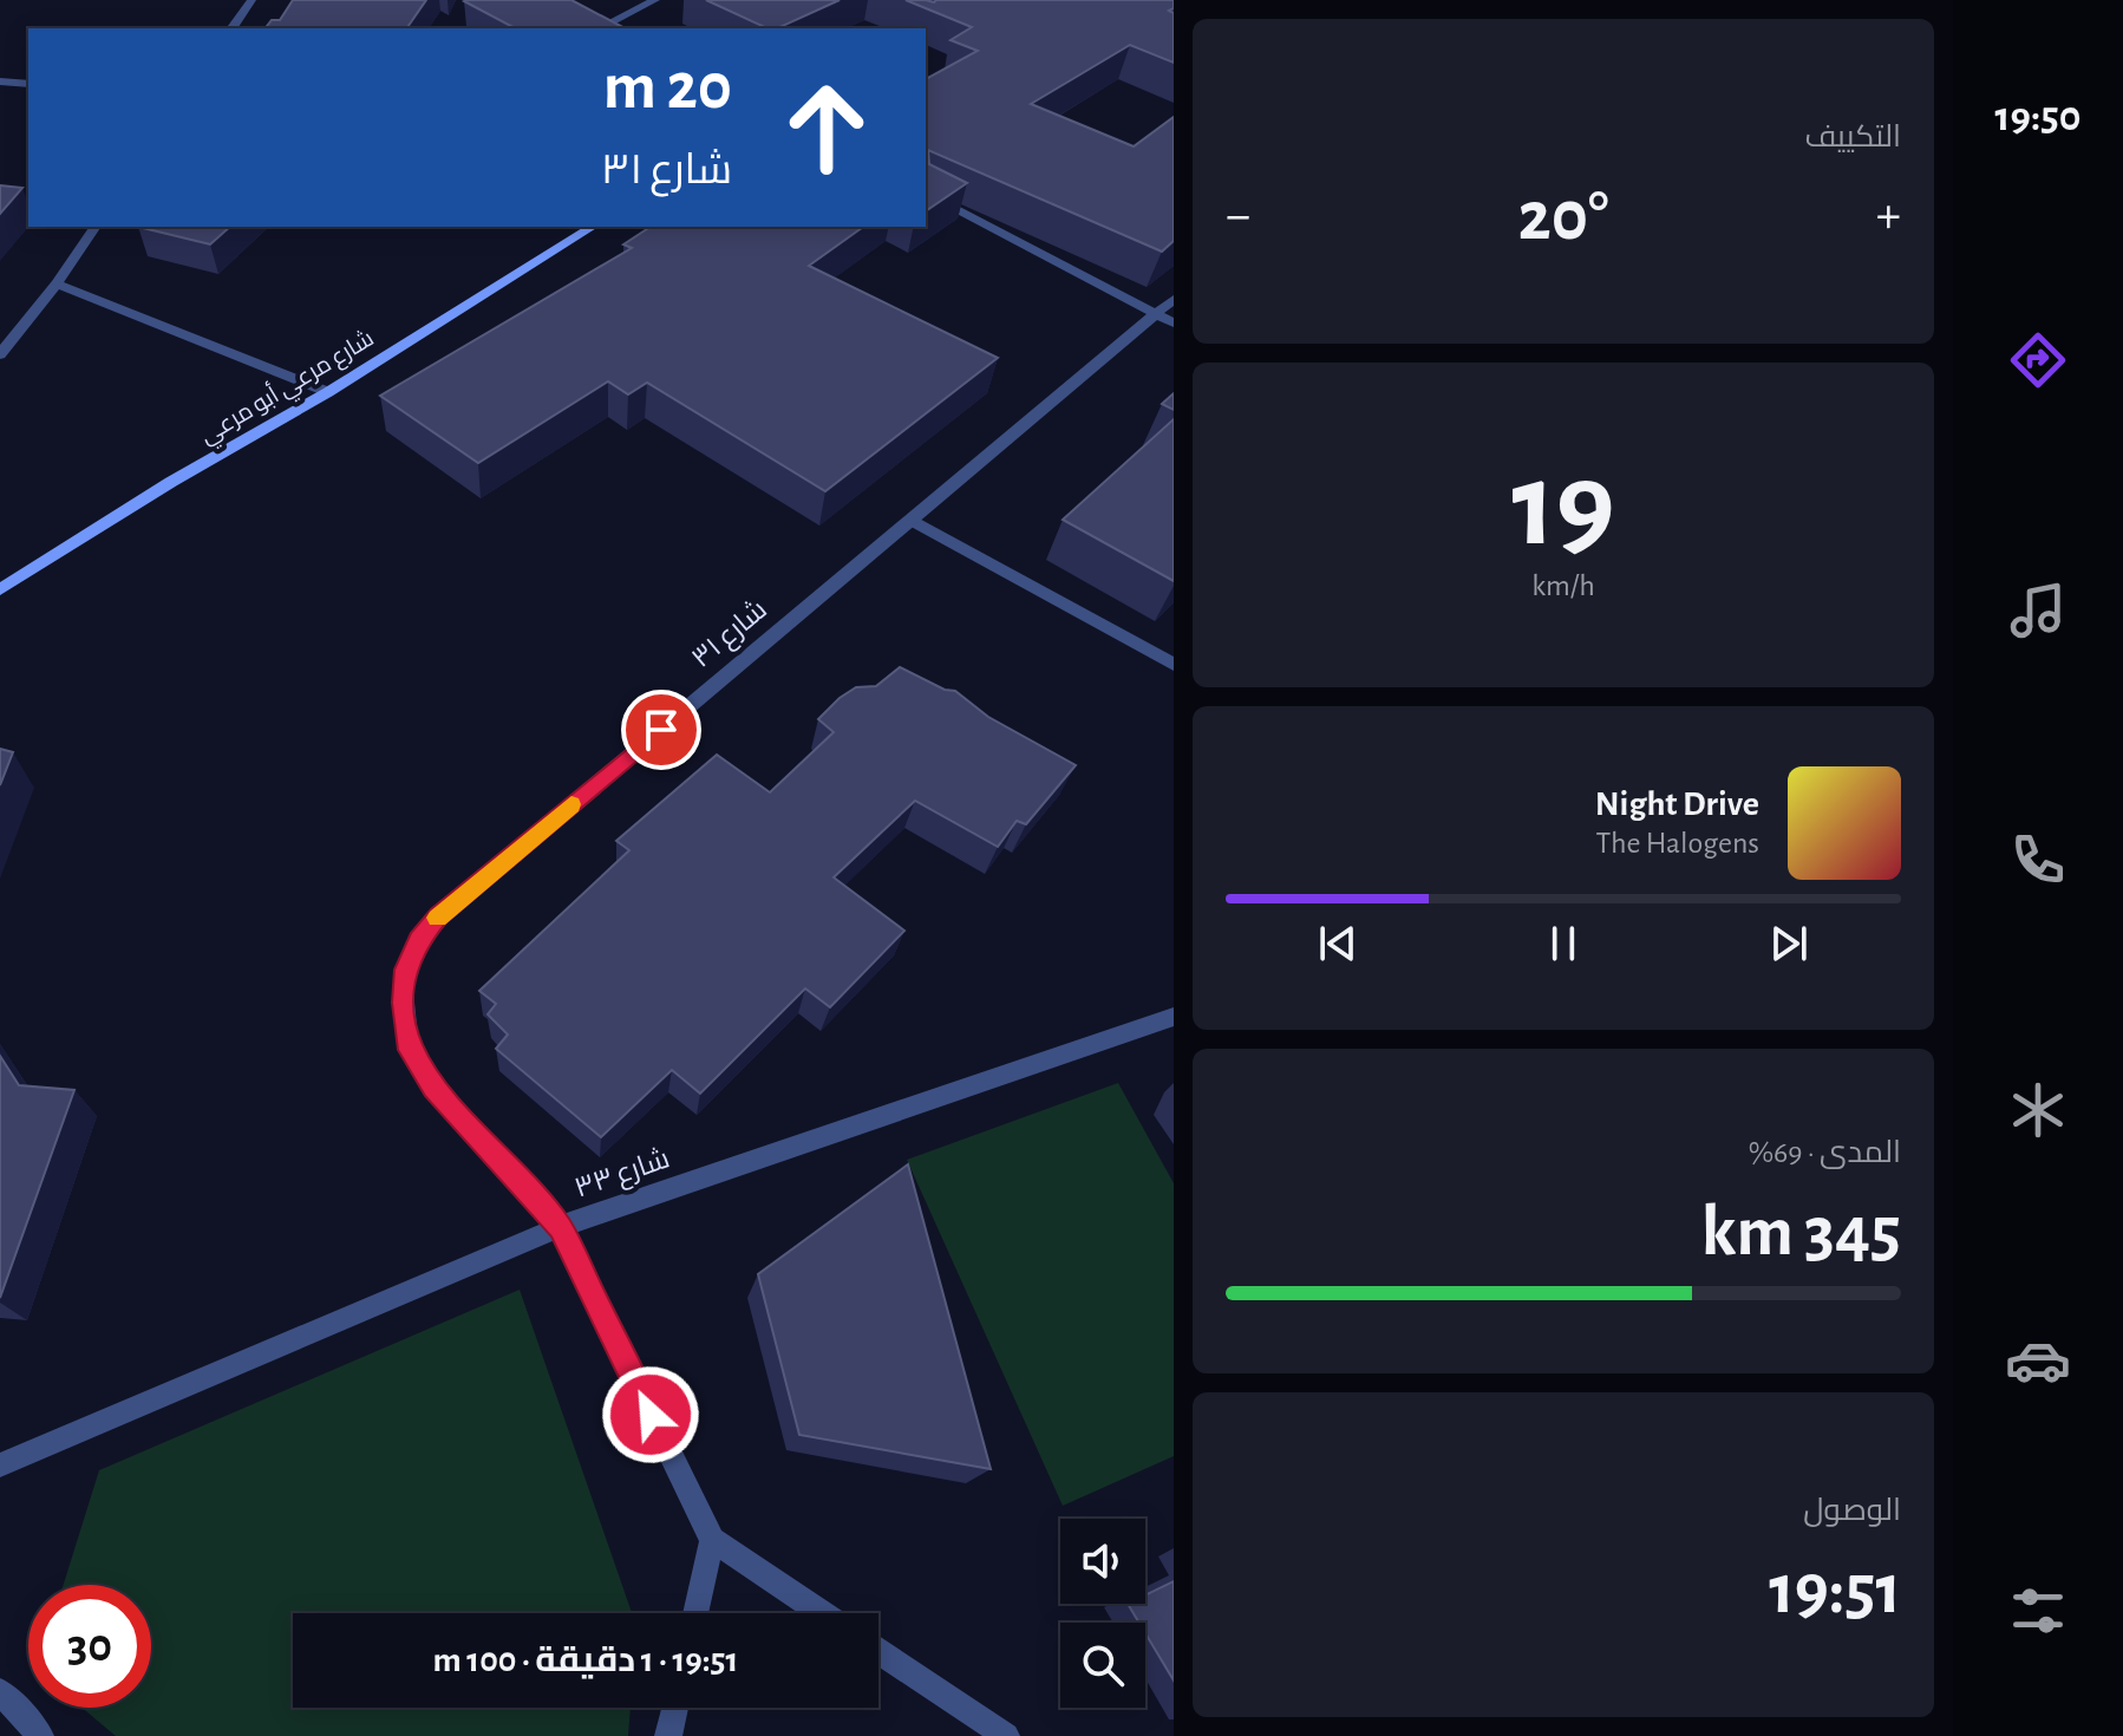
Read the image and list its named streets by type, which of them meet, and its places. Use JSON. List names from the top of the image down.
{
  "streets": {
    "main road": ["شارع مرعي أبو مرعي"],
    "street": ["شارع ٣١", "شارع ٣٣"]
  },
  "crossings": [
    ["شارع ٣١", "شارع ٣٣"]
  ],
  "page": {
    "tabs": "19:50",
    "tile": [
      "التكييف",
      ["19", "km/h"],
      ["المدى · 69%", "345 km"],
      ["الوصول", "19:51"]
    ],
    "turn": ["20 m", "شارع ٣١"],
    "heat": ["−", "20°", "+"],
    "song": ["Night Drive", "The Halogens"],
    "limit": "30",
    "trip": "19:51 · 1 دقيقة · 100 m"
  }
}
